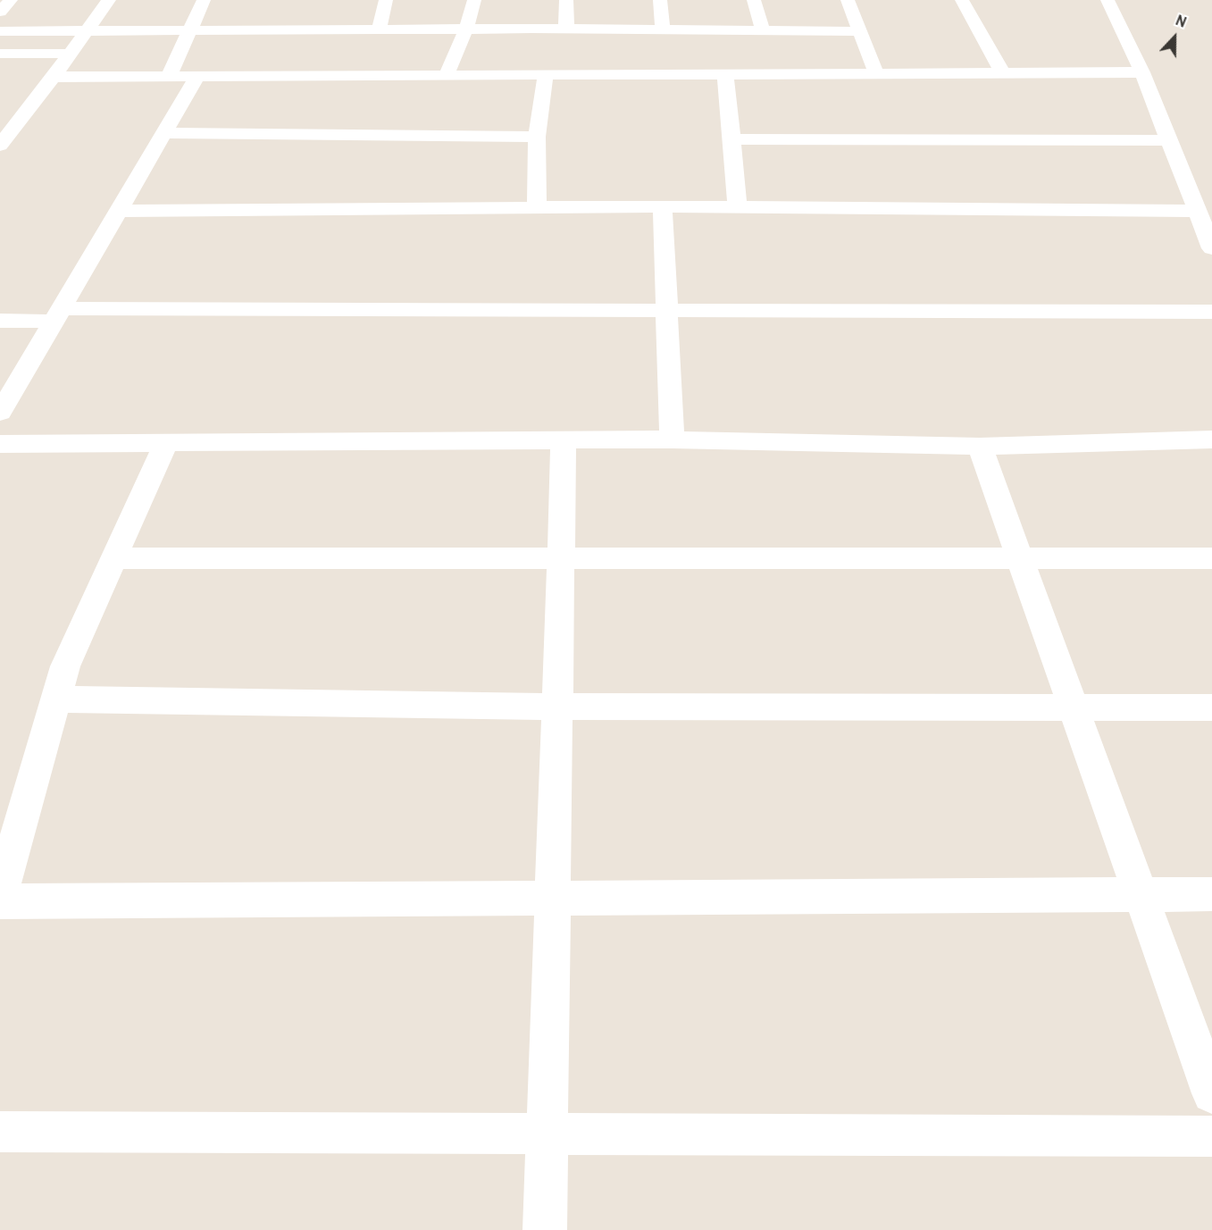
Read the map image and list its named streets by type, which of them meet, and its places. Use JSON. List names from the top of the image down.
{
  "north": "top"
}
